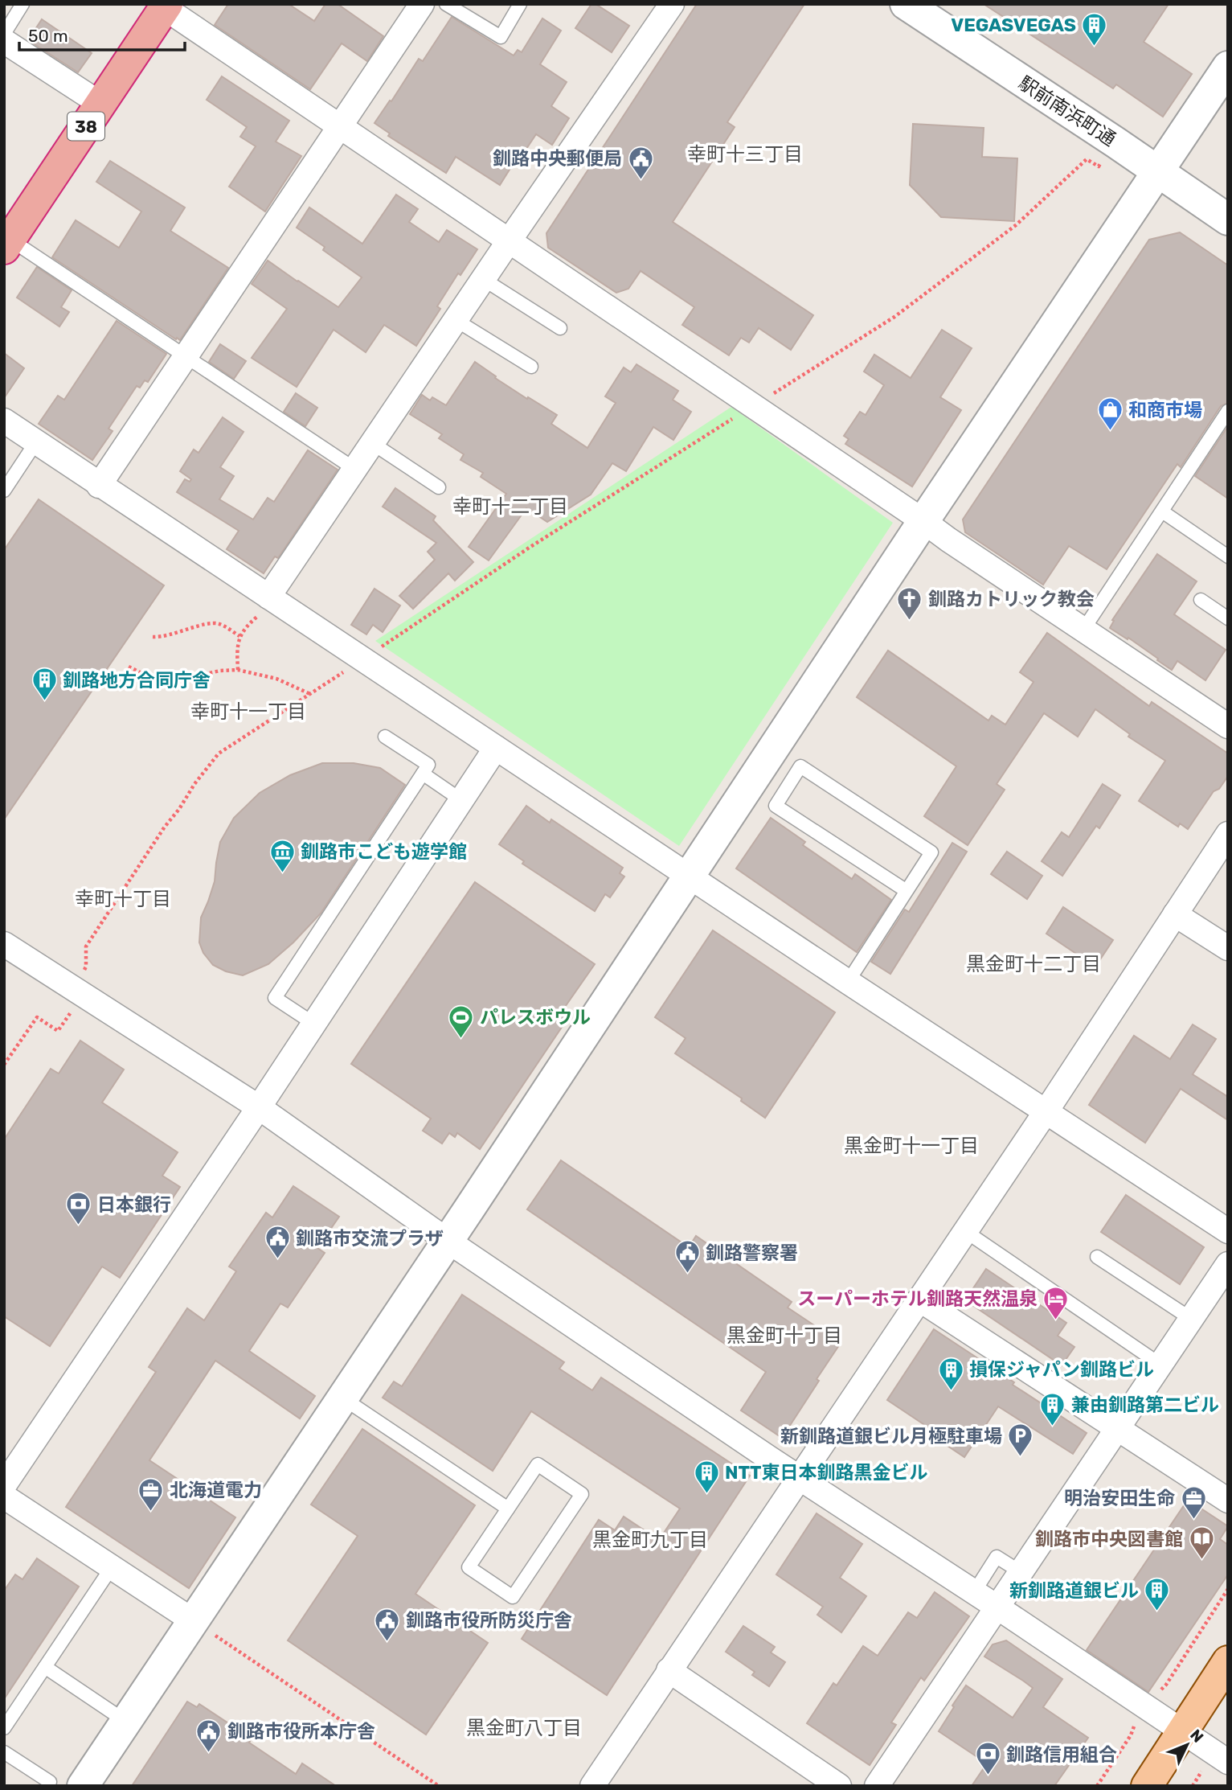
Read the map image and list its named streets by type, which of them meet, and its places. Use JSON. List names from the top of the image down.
{
  "streets": {
    "highway": ["38"],
    "street": ["駅前南浜町通"]
  },
  "districts": [
    "幸町十三丁目",
    "幸町十二丁目",
    "幸町十一丁目",
    "幸町十丁目",
    "黒金町十二丁目",
    "黒金町十一丁目",
    "黒金町十丁目",
    "黒金町九丁目",
    "黒金町八丁目"
  ],
  "places": {
    "building": [
      "VEGASVEGAS",
      "釧路地方合同庁舎",
      "損保ジャパン釧路ビル",
      "兼由釧路第二ビル",
      "NTT東日本釧路黒金ビル",
      "新釧路道銀ビル"
    ],
    "public building": [
      "釧路中央郵便局",
      "釧路市交流プラザ",
      "釧路警察署",
      "釧路市役所防災庁舎",
      "釧路市役所本庁舎"
    ],
    "shop": ["和商市場"],
    "church": ["釧路カトリック教会"],
    "museum": ["釧路市こども遊学館"],
    "sports": ["パレスボウル"],
    "bank": ["日本銀行", "釧路信用組合"],
    "hotel": ["スーパーホテル釧路天然温泉"],
    "parking": ["新釧路道銀ビル月極駐車場"],
    "office": ["北海道電力", "明治安田生命"],
    "library": ["釧路市中央図書館"]
  },
  "scale_bar": "50 m",
  "north": "top right"
}
